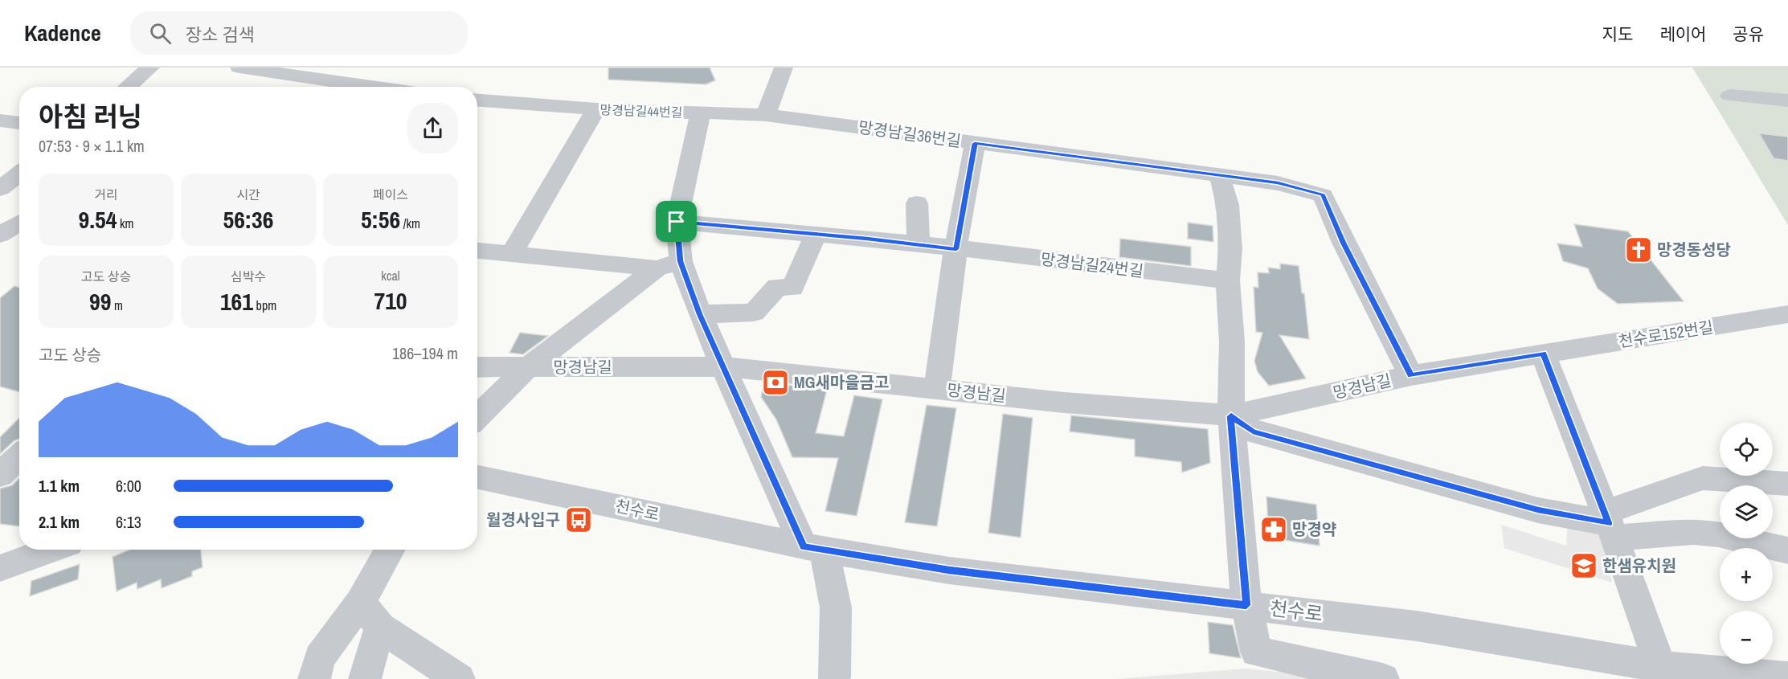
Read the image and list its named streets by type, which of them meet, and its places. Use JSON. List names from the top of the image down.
{
  "streets": {
    "street": [
      "망경남길44번길",
      "망경남길36번길",
      "망경남길24번길",
      "천수로152번길",
      "망경남길",
      "천수로"
    ]
  },
  "crossings": [
    ["망경남길44번길", "망경남길36번길"],
    ["망경남길44번길", "망경남길"],
    ["망경남길36번길", "망경남길24번길"],
    ["망경남길36번길", "망경남길"],
    ["천수로152번길", "망경남길"]
  ],
  "places": {
    "church": ["망경동성당"],
    "bank": ["MG새마을금고"],
    "bus stop": ["월경사입구"],
    "pharmacy": ["망경약"],
    "school or university": ["한샘유치원"]
  },
  "page": {
    "header": "Kadence",
    "search": "장소 검색",
    "nav": ["지도", "레이어", "공유"],
    "heading": ["아침 러닝", "07:53 · 9 × 1.1 km"],
    "stats": [
      ["거리", "9.54 km"],
      ["시간", "56:36"],
      ["페이스", "5:56 /km"],
      ["고도 상승", "99 m"],
      ["심박수", "161 bpm"],
      ["kcal", "710"]
    ],
    "chart": ["고도 상승", "186–194 m"],
    "map_buttons": ["+", "−"],
    "list": [
      {
        "name": "1.1 km",
        "note": "6:00"
      },
      {
        "name": "2.1 km",
        "note": "6:13"
      }
    ]
  }
}
